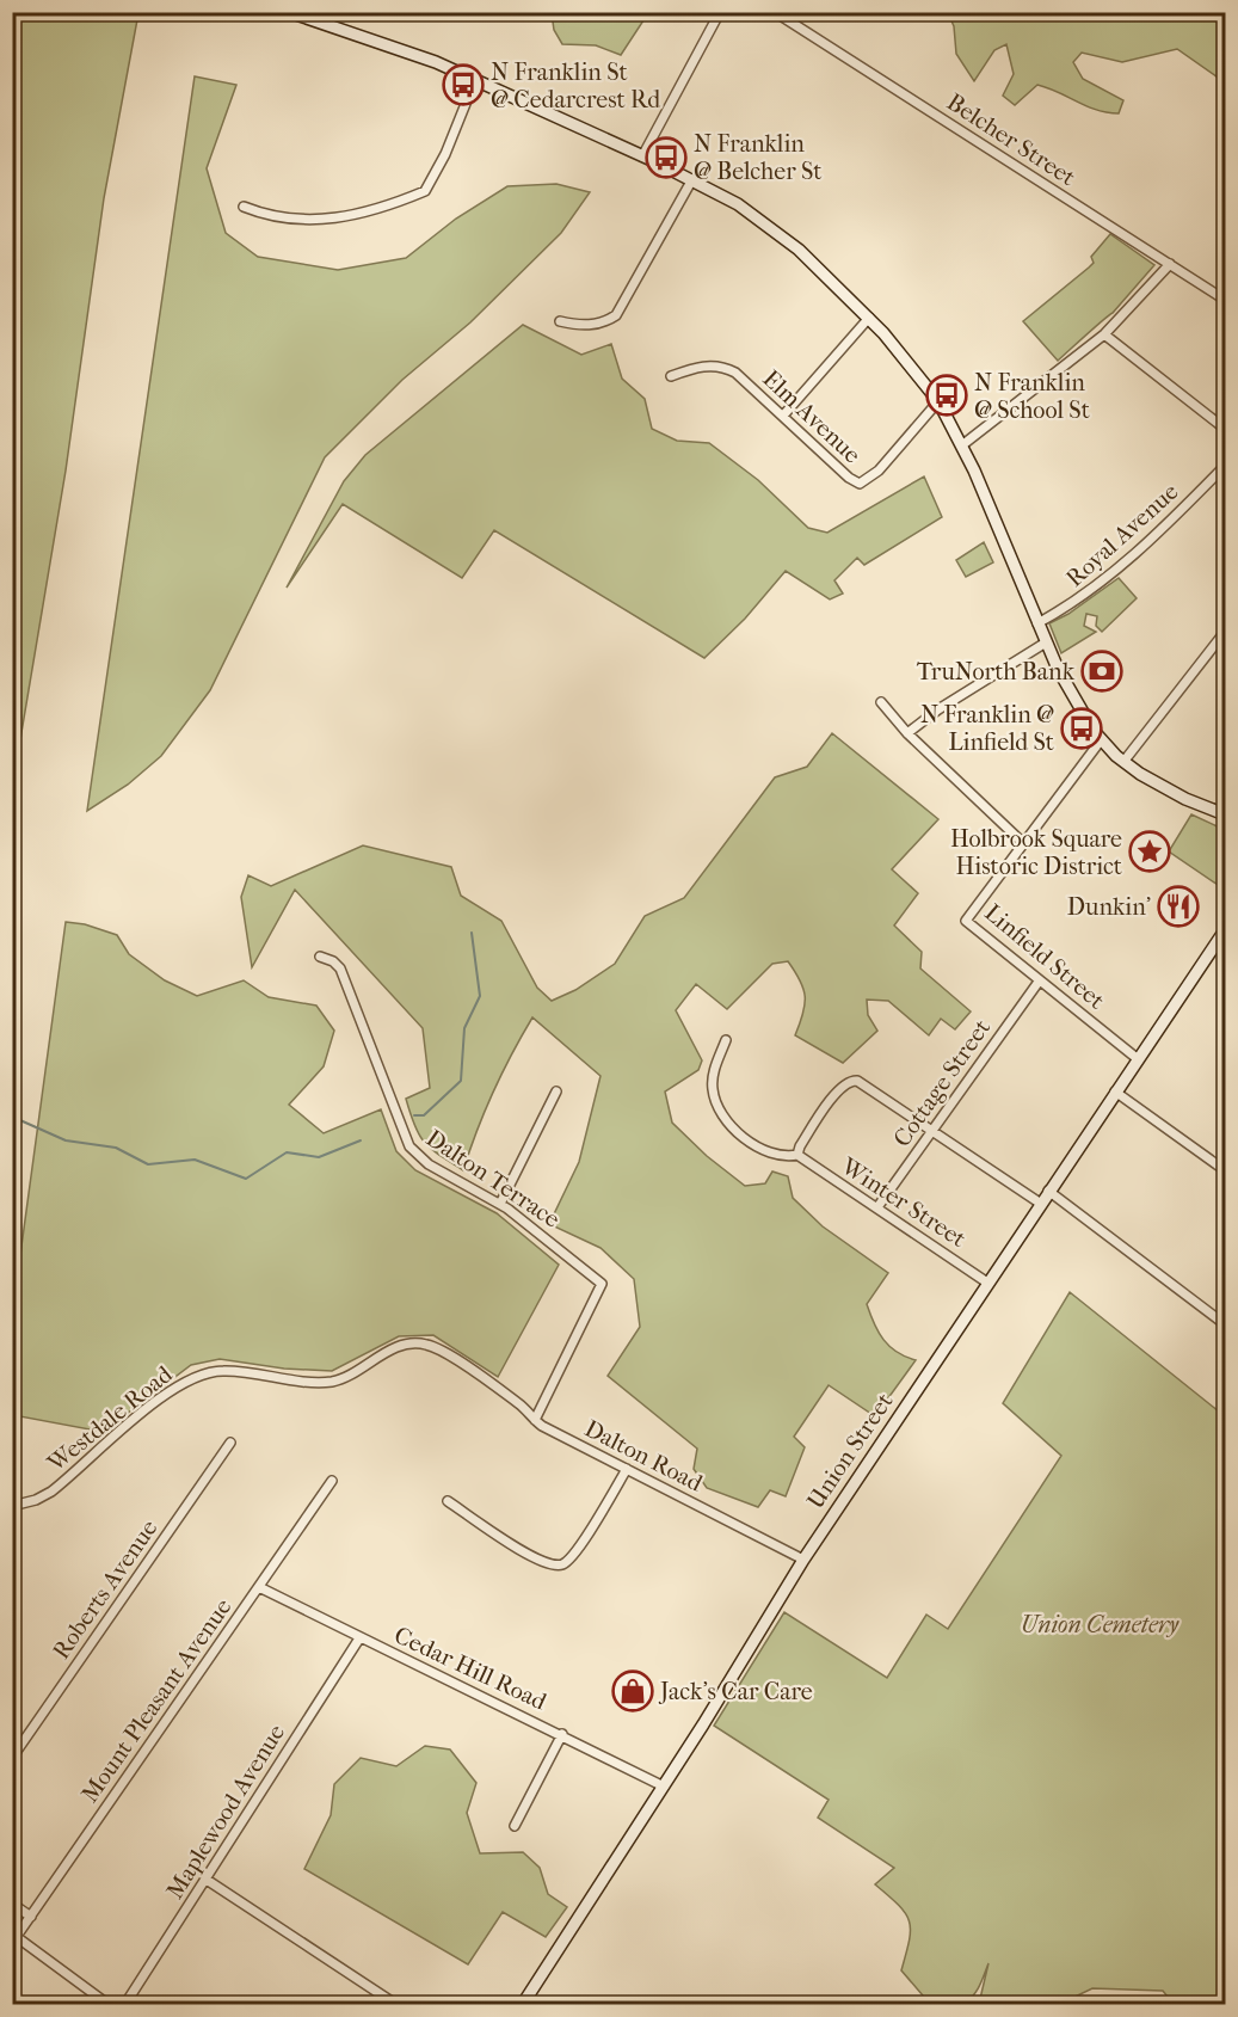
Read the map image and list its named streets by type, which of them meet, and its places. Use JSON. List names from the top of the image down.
{
  "streets": {
    "main road": ["Union Street"],
    "street": [
      "Belcher Street",
      "Elm Avenue",
      "Royal Avenue",
      "Linfield Street",
      "Cottage Street",
      "Dalton Terrace",
      "Winter Street",
      "Westdale Road",
      "Dalton Road",
      "Roberts Avenue",
      "Cedar Hill Road",
      "Mount Pleasant Avenue",
      "Maplewood Avenue"
    ]
  },
  "crossings": [
    ["Linfield Street", "Cottage Street"],
    ["Linfield Street", "Union Street"],
    ["Cottage Street", "Winter Street"],
    ["Dalton Terrace", "Dalton Road"],
    ["Winter Street", "Union Street"],
    ["Westdale Road", "Dalton Road"],
    ["Union Street", "Dalton Road"],
    ["Union Street", "Cedar Hill Road"],
    ["Cedar Hill Road", "Mount Pleasant Avenue"],
    ["Cedar Hill Road", "Maplewood Avenue"]
  ],
  "parks": ["Union Cemetery"],
  "places": {
    "bus stop": [
      "N Franklin St @ Cedarcrest Rd",
      "N Franklin @ Belcher St",
      "N Franklin @ School St",
      "N Franklin @ Linfield St"
    ],
    "bank": ["TruNorth Bank"],
    "place": ["Holbrook Square Historic District"],
    "restaurant": ["Dunkin'"],
    "shop": ["Jack's Car Care"]
  }
}
